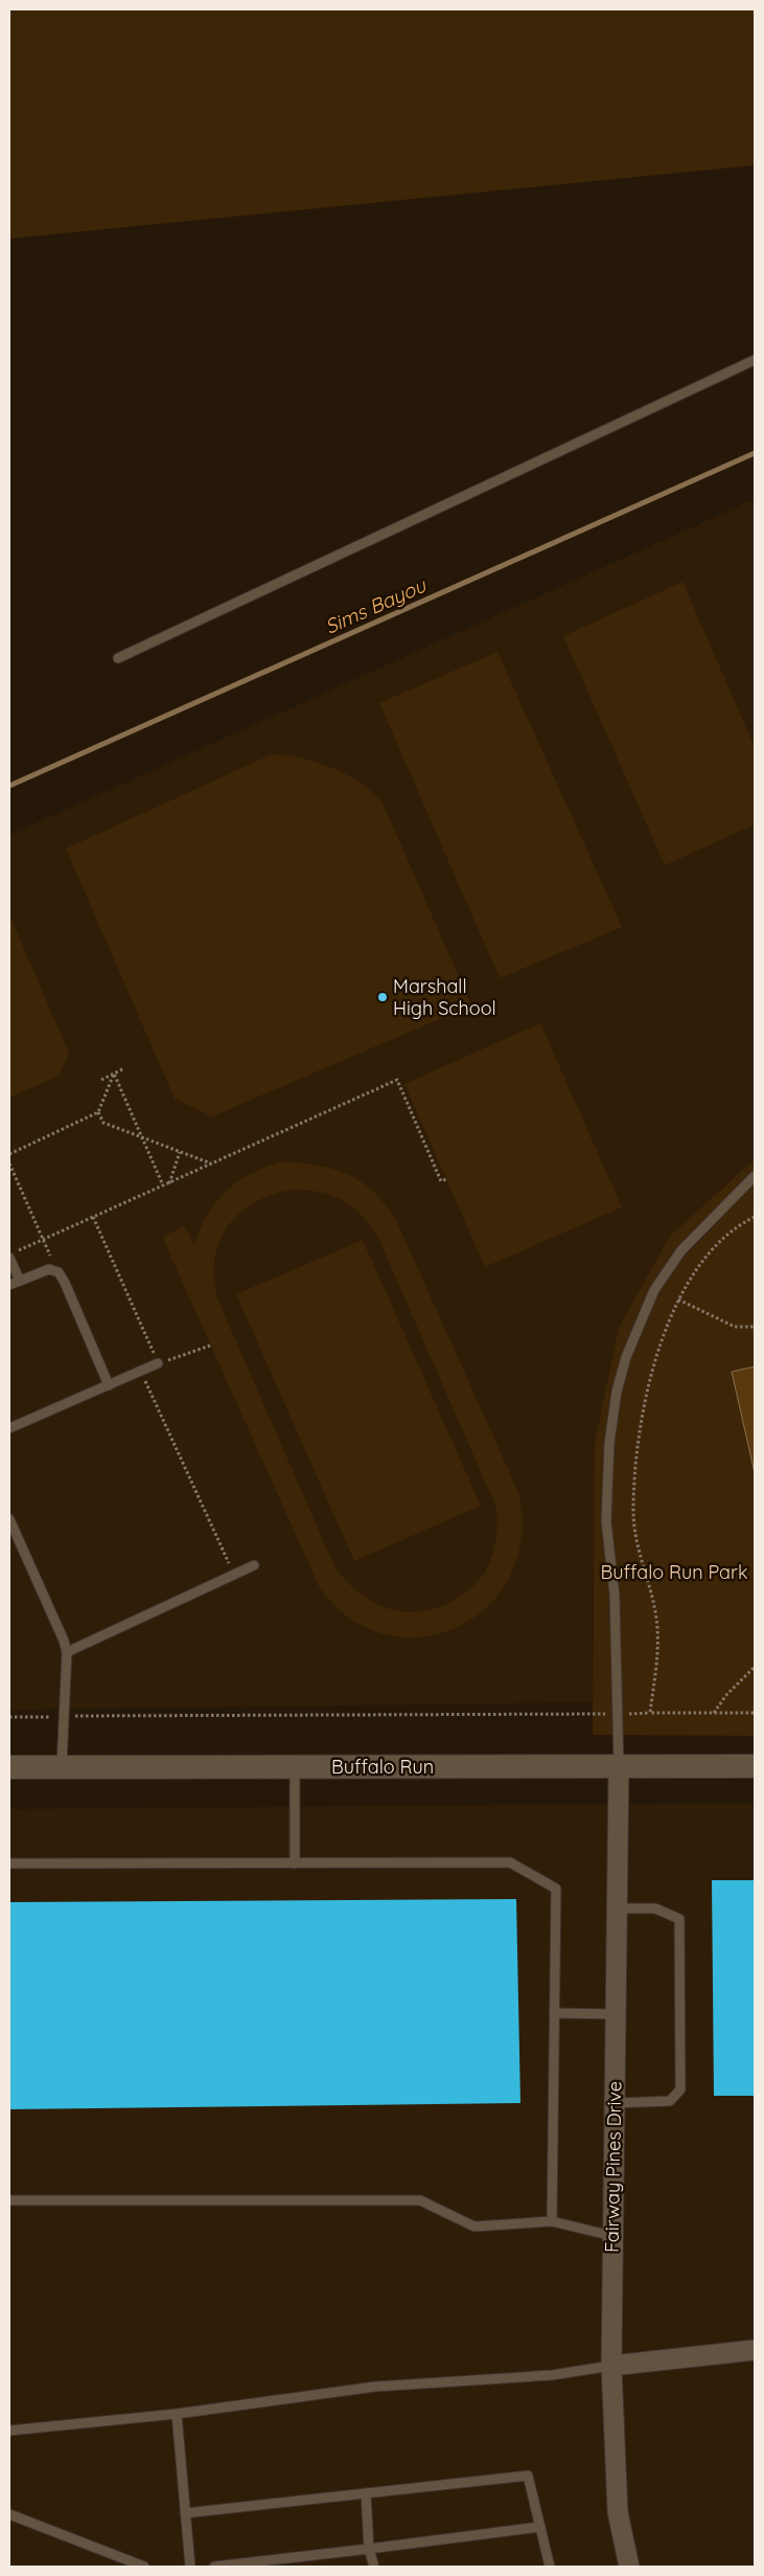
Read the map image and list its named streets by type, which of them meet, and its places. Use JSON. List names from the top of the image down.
{
  "streets": {
    "street": ["Buffalo Run", "Fairway Pines Drive"]
  },
  "crossings": [
    ["Buffalo Run", "Fairway Pines Drive"]
  ],
  "water": ["Sims Bayou"],
  "parks": ["Buffalo Run Park"],
  "places": ["Marshall High School"]
}
